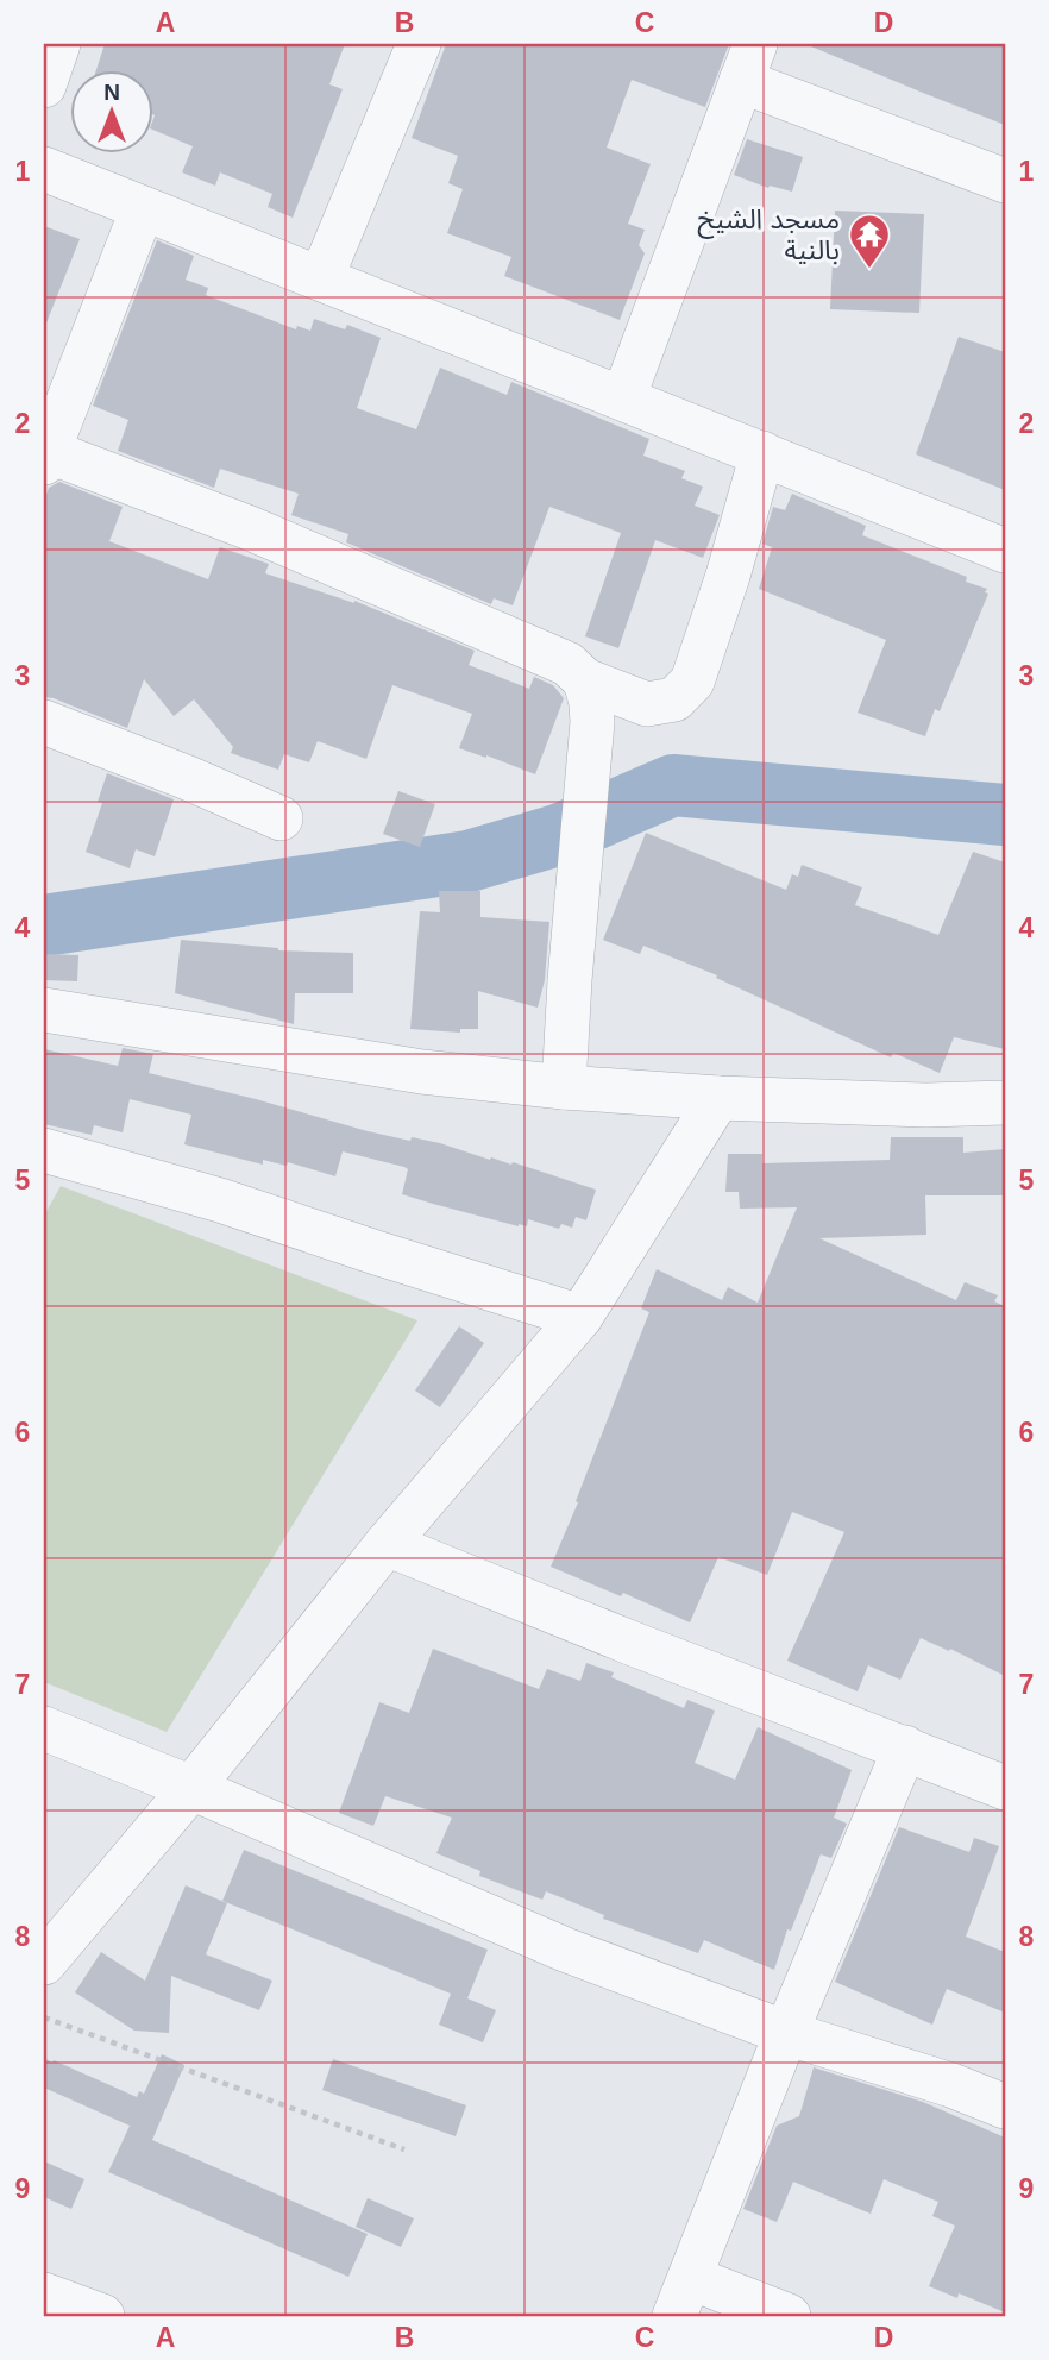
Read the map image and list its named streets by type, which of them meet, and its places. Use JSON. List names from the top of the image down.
{
  "places": {
    "temple": ["مسجد الشيخ بالنية"]
  },
  "north": "top",
  "grid": {
    "columns": [
      "A",
      "B",
      "C",
      "D"
    ],
    "rows": [
      "1",
      "2",
      "3",
      "4",
      "5",
      "6",
      "7",
      "8",
      "9"
    ]
  }
}
